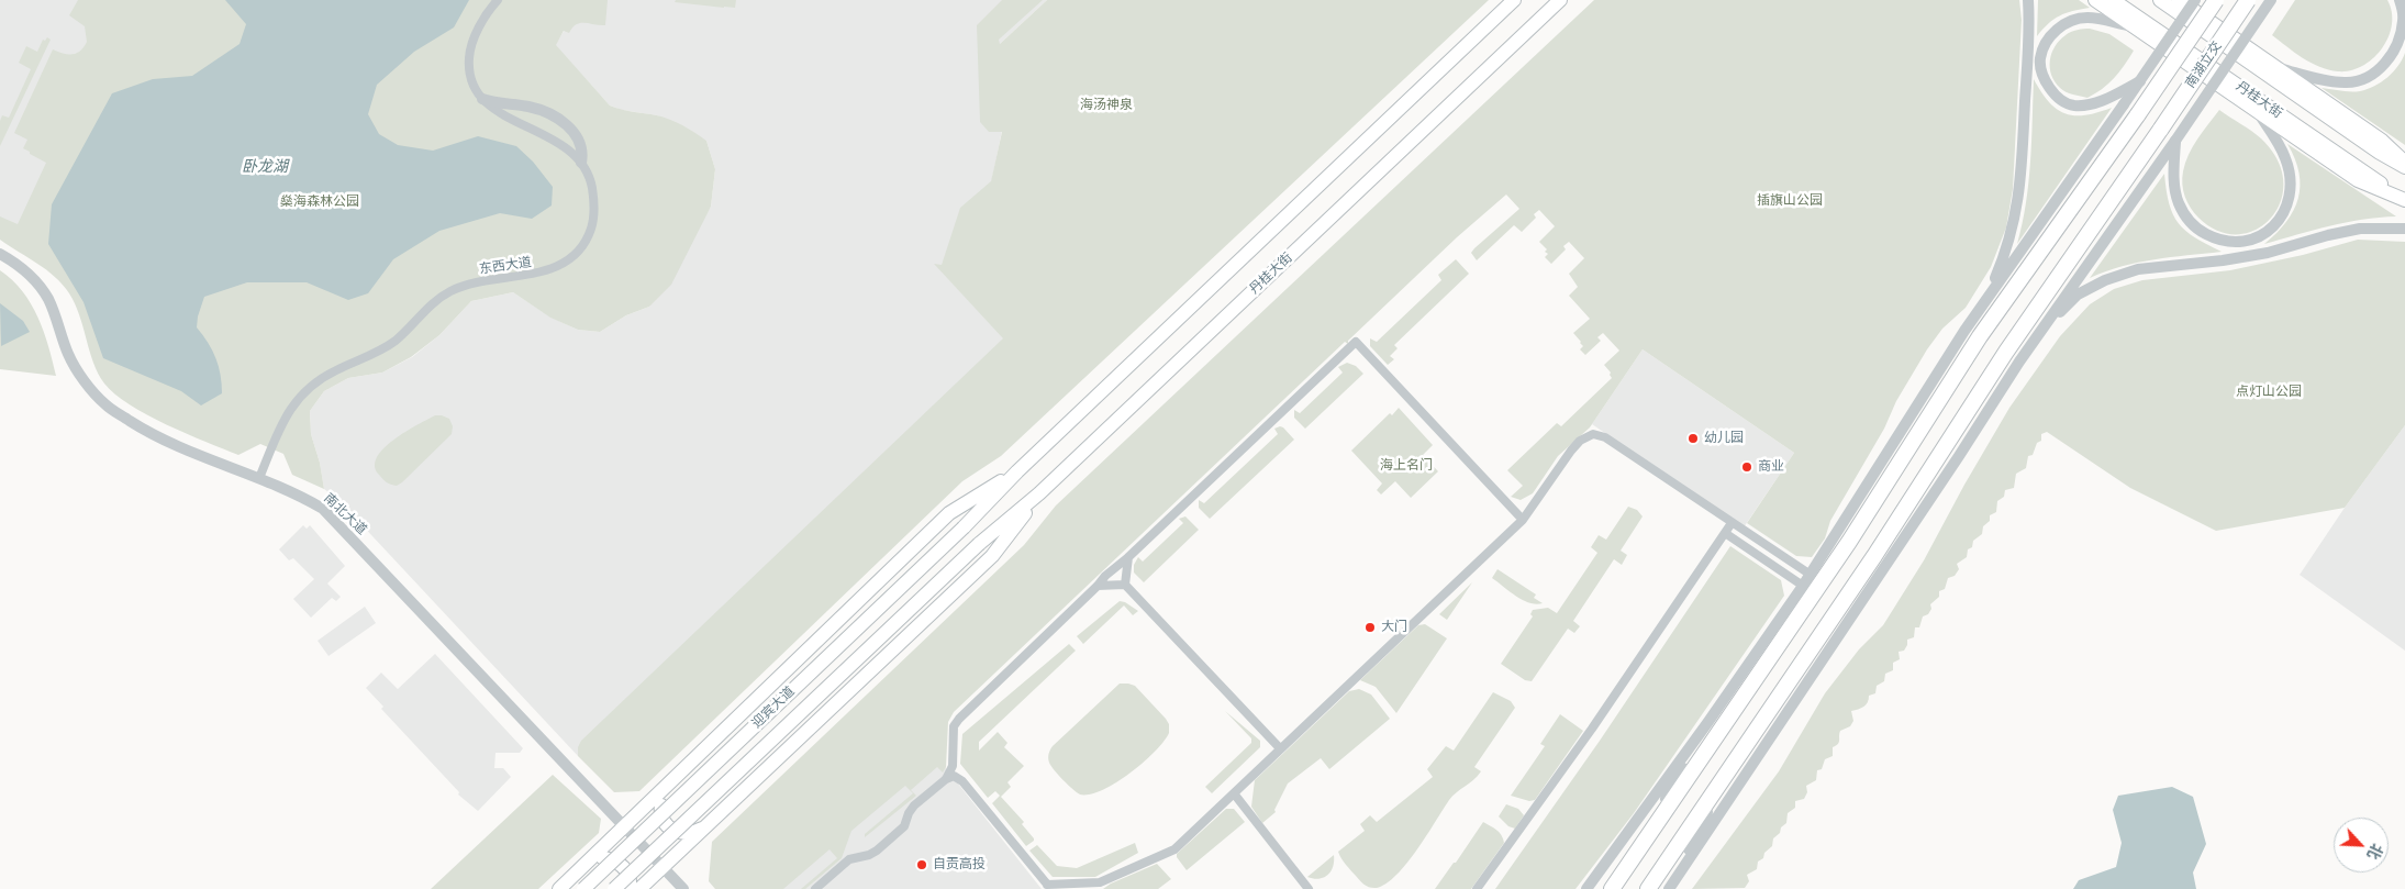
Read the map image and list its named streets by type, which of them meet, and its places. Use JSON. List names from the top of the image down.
{
  "streets": {
    "highway": ["南湖立交"],
    "main road": ["丹桂大街", "迎宾大道"],
    "street": ["东西大道", "南北大道"]
  },
  "crossings": [
    ["丹桂大街", "迎宾大道"],
    ["东西大道", "南北大道"]
  ],
  "water": ["卧龙湖"],
  "parks": [
    "海汤神泉",
    "插旗山公园",
    "燊海森林公园",
    "点灯山公园",
    "海上名门"
  ],
  "places": [
    "幼儿园",
    "商业",
    "大门",
    "自贡高投"
  ],
  "north": "bottom right"
}
